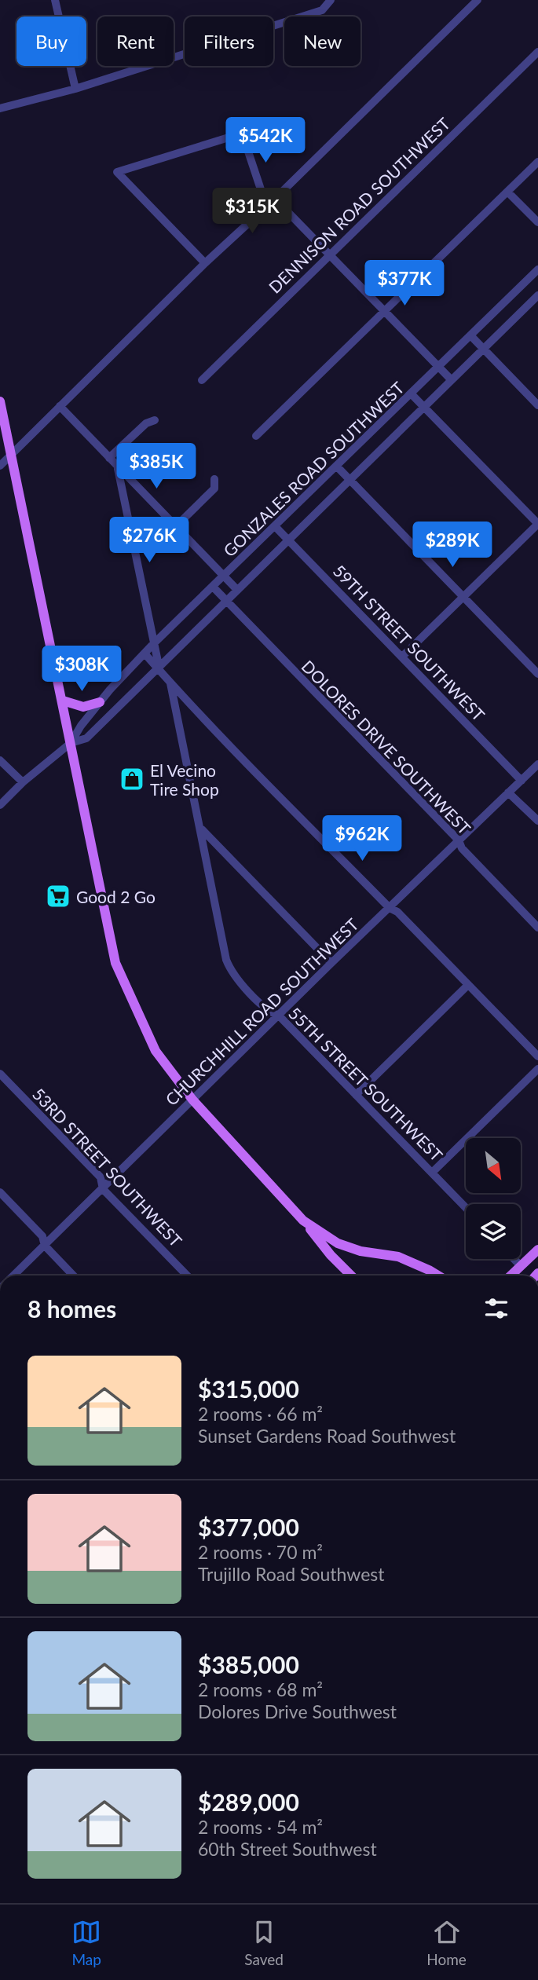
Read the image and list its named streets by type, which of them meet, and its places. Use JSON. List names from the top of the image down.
{
  "streets": {
    "street": [
      "DENNISON ROAD SOUTHWEST",
      "GONZALES ROAD SOUTHWEST",
      "59TH STREET SOUTHWEST",
      "DOLORES DRIVE SOUTHWEST",
      "CHURCHHILL ROAD SOUTHWEST",
      "55TH STREET SOUTHWEST",
      "53RD STREET SOUTHWEST"
    ]
  },
  "crossings": [
    ["GONZALES ROAD SOUTHWEST", "59TH STREET SOUTHWEST"],
    ["GONZALES ROAD SOUTHWEST", "DOLORES DRIVE SOUTHWEST"],
    ["59TH STREET SOUTHWEST", "CHURCHHILL ROAD SOUTHWEST"],
    ["DOLORES DRIVE SOUTHWEST", "CHURCHHILL ROAD SOUTHWEST"],
    ["CHURCHHILL ROAD SOUTHWEST", "55TH STREET SOUTHWEST"],
    ["CHURCHHILL ROAD SOUTHWEST", "53RD STREET SOUTHWEST"]
  ],
  "places": {
    "shop": ["El Vecino Tire Shop"],
    "supermarket": ["Good 2 Go"]
  },
  "north": "bottom right",
  "page": {
    "chip": [
      "Buy",
      "Rent",
      "Filters",
      "New"
    ],
    "price": [
      "$542K",
      "$315K",
      "$377K",
      "$385K",
      "$276K",
      "$289K",
      "$308K",
      "$962K"
    ],
    "heading": "8 homes",
    "list": [
      {
        "name": "$315,000",
        "note": "2 rooms · 66 m² · Sunset Gardens Road Southwest"
      },
      {
        "name": "$377,000",
        "note": "2 rooms · 70 m² · Trujillo Road Southwest"
      },
      {
        "name": "$385,000",
        "note": "2 rooms · 68 m² · Dolores Drive Southwest"
      },
      {
        "name": "$289,000",
        "note": "2 rooms · 54 m² · 60th Street Southwest"
      }
    ],
    "tabs": ["Map", "Saved", "Home"]
  }
}
